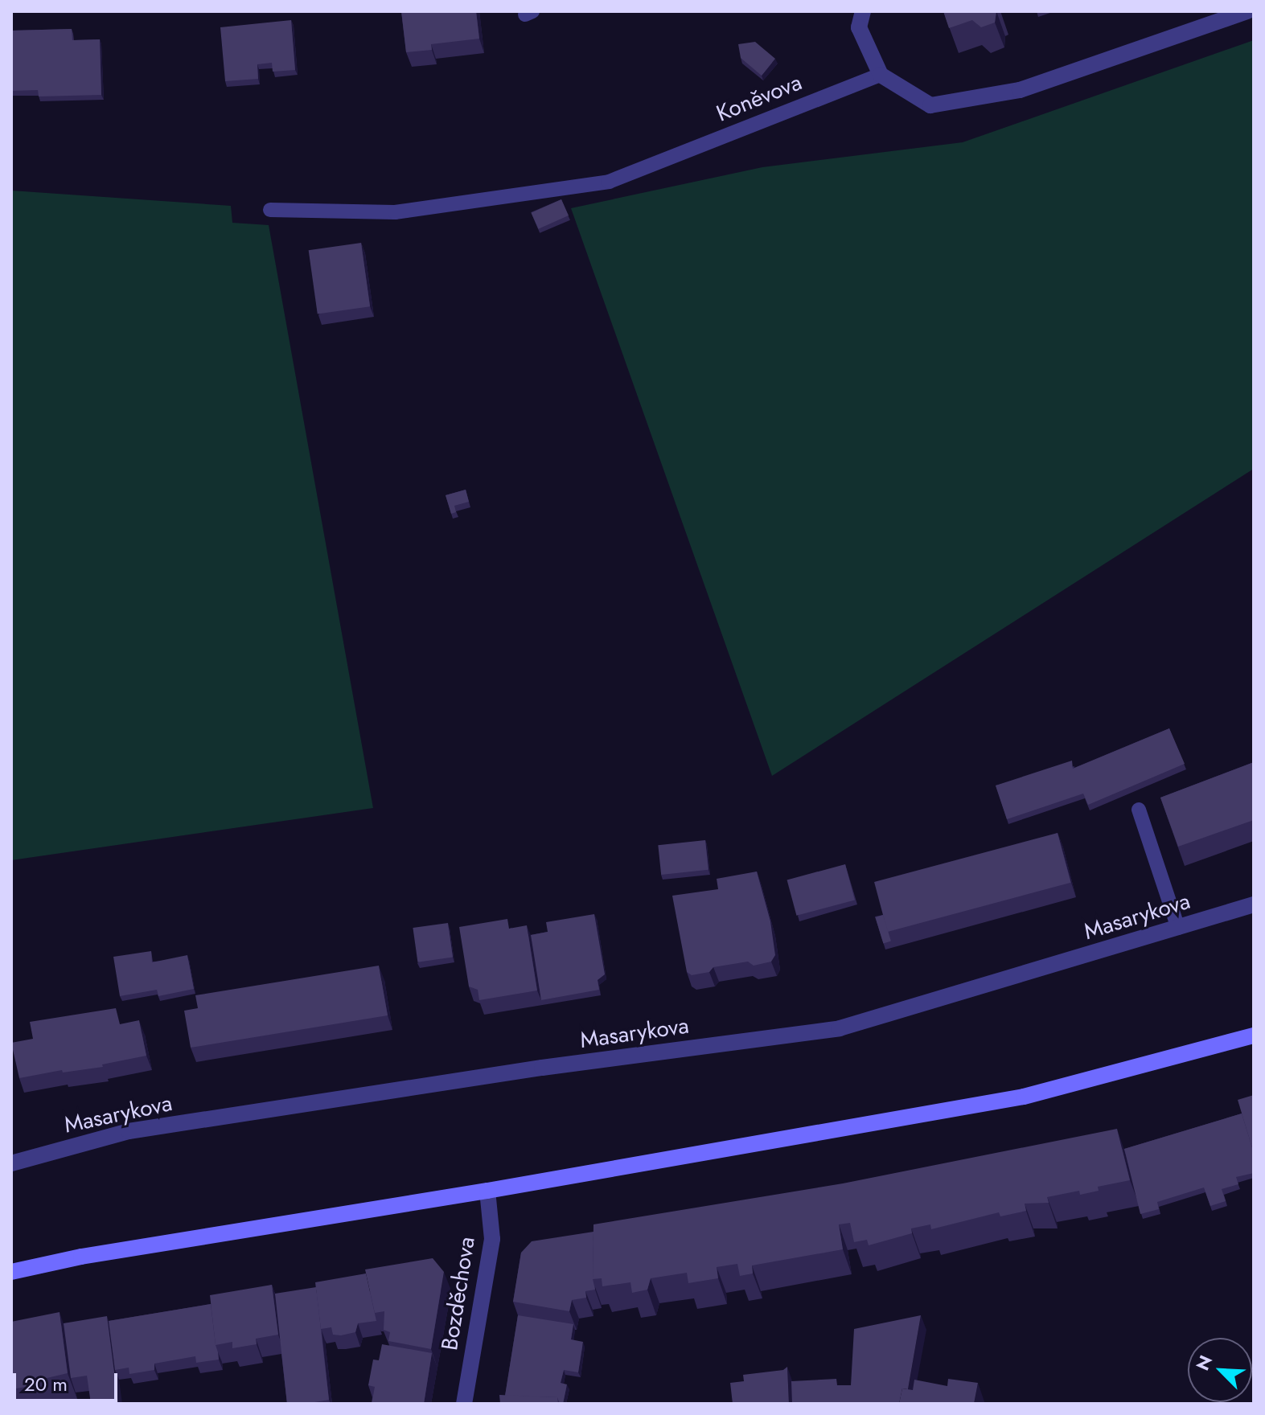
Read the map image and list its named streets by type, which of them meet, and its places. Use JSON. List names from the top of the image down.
{
  "streets": {
    "street": ["Masarykova", "Bozděchova"],
    "lane": ["Koněvova"]
  },
  "scale_bar": "20 m",
  "north": "top left"
}
